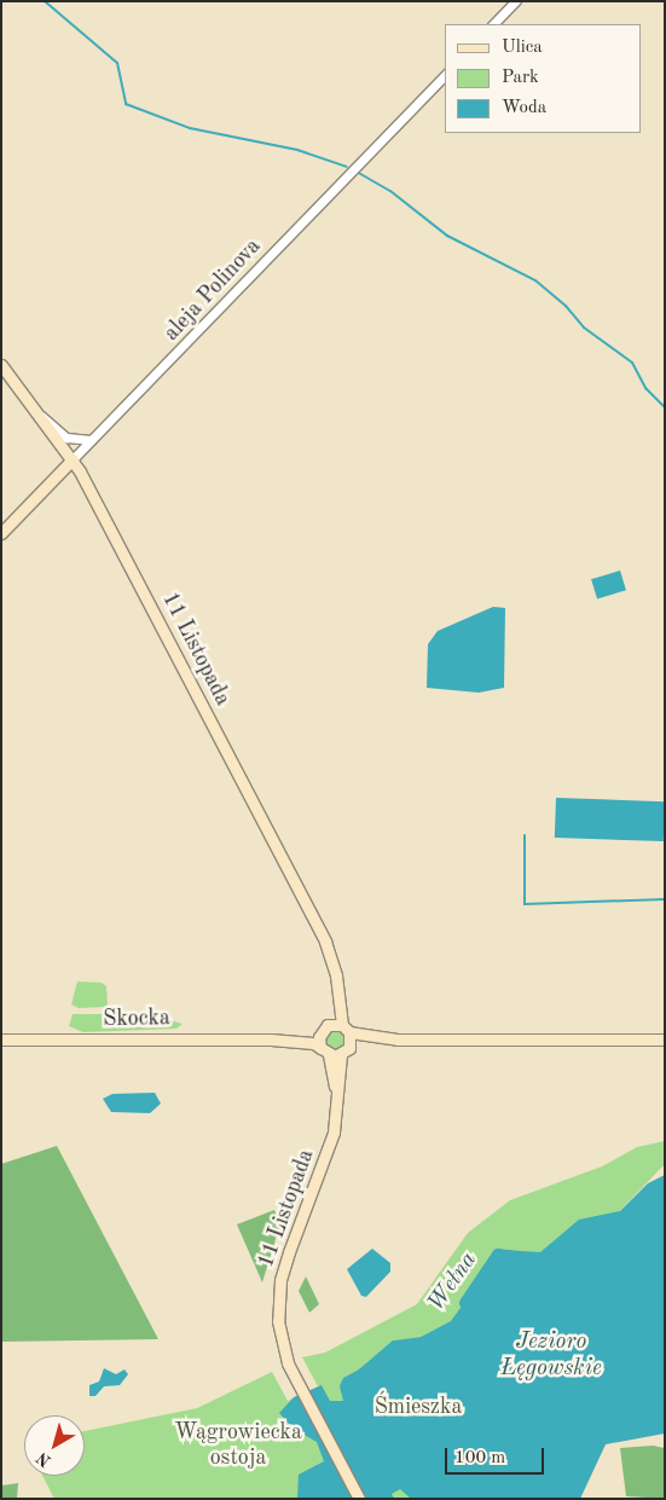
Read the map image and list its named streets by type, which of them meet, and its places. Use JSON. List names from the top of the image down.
{
  "streets": {
    "main road": ["11 Listopada", "Skocka"],
    "street": ["aleja Polinova"]
  },
  "crossings": [
    ["aleja Polinova", "11 Listopada"],
    ["11 Listopada", "Skocka"]
  ],
  "water": ["Wełna", "Jezioro Łęgowskie"],
  "parks": ["Śmieszka", "Wągrowiecka ostoja"],
  "legend": ["Ulica", "Park", "Woda"],
  "scale_bar": "100 m",
  "north": "bottom left"
}
